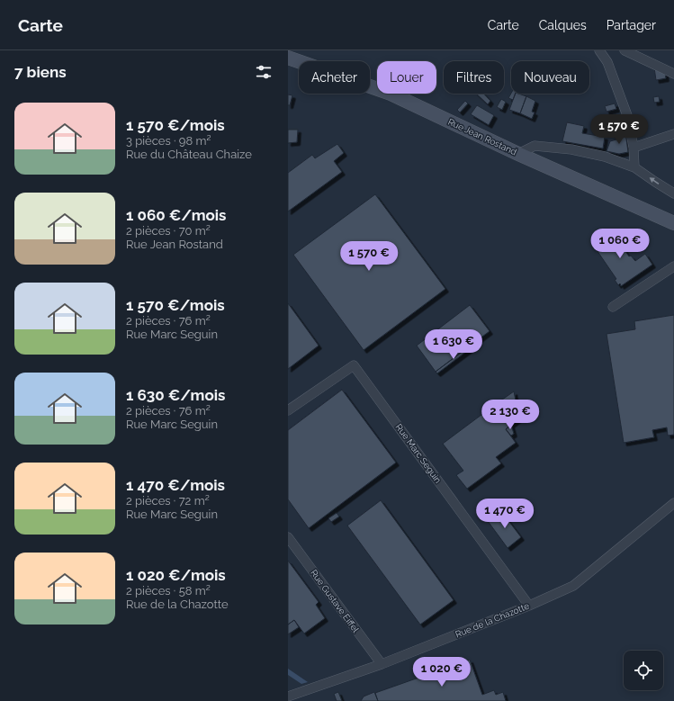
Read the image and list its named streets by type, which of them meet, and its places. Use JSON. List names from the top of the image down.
{
  "streets": {
    "main road": ["Rue Jean Rostand"],
    "street": ["Rue Marc Seguin", "Rue Gustave Eiffel", "Rue de la Chazotte"]
  },
  "crossings": [
    ["Rue Marc Seguin", "Rue de la Chazotte"],
    ["Rue Gustave Eiffel", "Rue de la Chazotte"]
  ],
  "page": {
    "header": "Carte",
    "nav": ["Carte", "Calques", "Partager"],
    "heading": "7 biens",
    "chip": [
      "Acheter",
      "Louer",
      "Filtres",
      "Nouveau"
    ],
    "list": [
      {
        "name": "1 570 €/mois",
        "note": "3 pièces · 98 m² · Rue du Château Chaize"
      },
      {
        "name": "1 060 €/mois",
        "note": "2 pièces · 70 m² · Rue Jean Rostand"
      },
      {
        "name": "1 570 €/mois",
        "note": "2 pièces · 76 m² · Rue Marc Seguin"
      },
      {
        "name": "1 630 €/mois",
        "note": "2 pièces · 76 m² · Rue Marc Seguin"
      },
      {
        "name": "1 470 €/mois",
        "note": "2 pièces · 72 m² · Rue Marc Seguin"
      },
      {
        "name": "1 020 €/mois",
        "note": "2 pièces · 58 m² · Rue de la Chazotte"
      }
    ],
    "price": [
      "1 570 €",
      "1 060 €",
      "1 570 €",
      "1 630 €",
      "2 130 €",
      "1 470 €",
      "1 020 €"
    ]
  }
}
